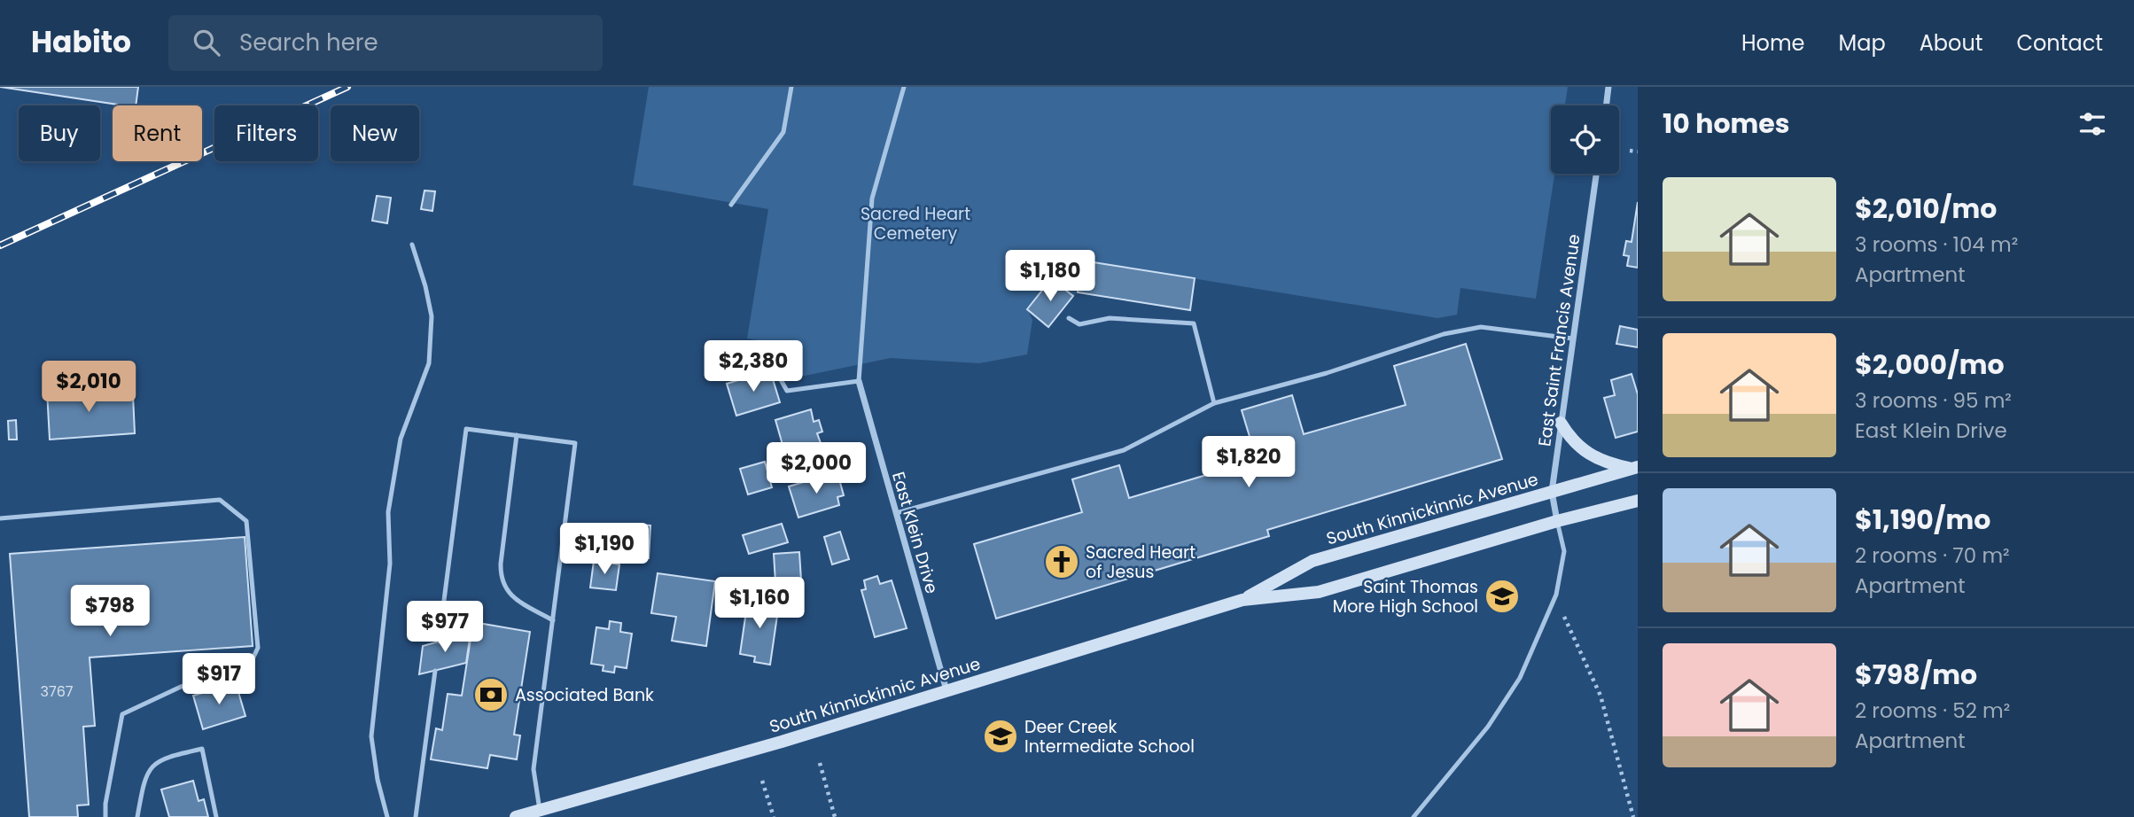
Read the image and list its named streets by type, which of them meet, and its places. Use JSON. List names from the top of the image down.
{
  "streets": {
    "main road": ["South Kinnickinnic Avenue"],
    "street": ["East Saint Francis Avenue", "East Klein Drive"]
  },
  "crossings": [
    ["East Saint Francis Avenue", "South Kinnickinnic Avenue"],
    ["South Kinnickinnic Avenue", "East Klein Drive"]
  ],
  "parks": ["Sacred Heart Cemetery"],
  "places": {
    "church": ["Sacred Heart of Jesus"],
    "school or university": ["Saint Thomas More High School", "Deer Creek Intermediate School"],
    "bank": ["Associated Bank"]
  },
  "house_numbers": ["3767"],
  "page": {
    "header": "Habito",
    "search": "Search here",
    "nav": [
      "Home",
      "Map",
      "About",
      "Contact"
    ],
    "heading": "10 homes",
    "chip": [
      "Buy",
      "Rent",
      "Filters",
      "New"
    ],
    "list": [
      {
        "name": "$2,010/mo",
        "note": "3 rooms · 104 m² · Apartment"
      },
      {
        "name": "$2,000/mo",
        "note": "3 rooms · 95 m² · East Klein Drive"
      },
      {
        "name": "$1,190/mo",
        "note": "2 rooms · 70 m² · Apartment"
      },
      {
        "name": "$798/mo",
        "note": "2 rooms · 52 m² · Apartment"
      }
    ],
    "price": [
      "$1,180",
      "$2,380",
      "$2,010",
      "$1,820",
      "$2,000",
      "$1,190",
      "$1,160",
      "$798",
      "$977",
      "$917"
    ]
  }
}
